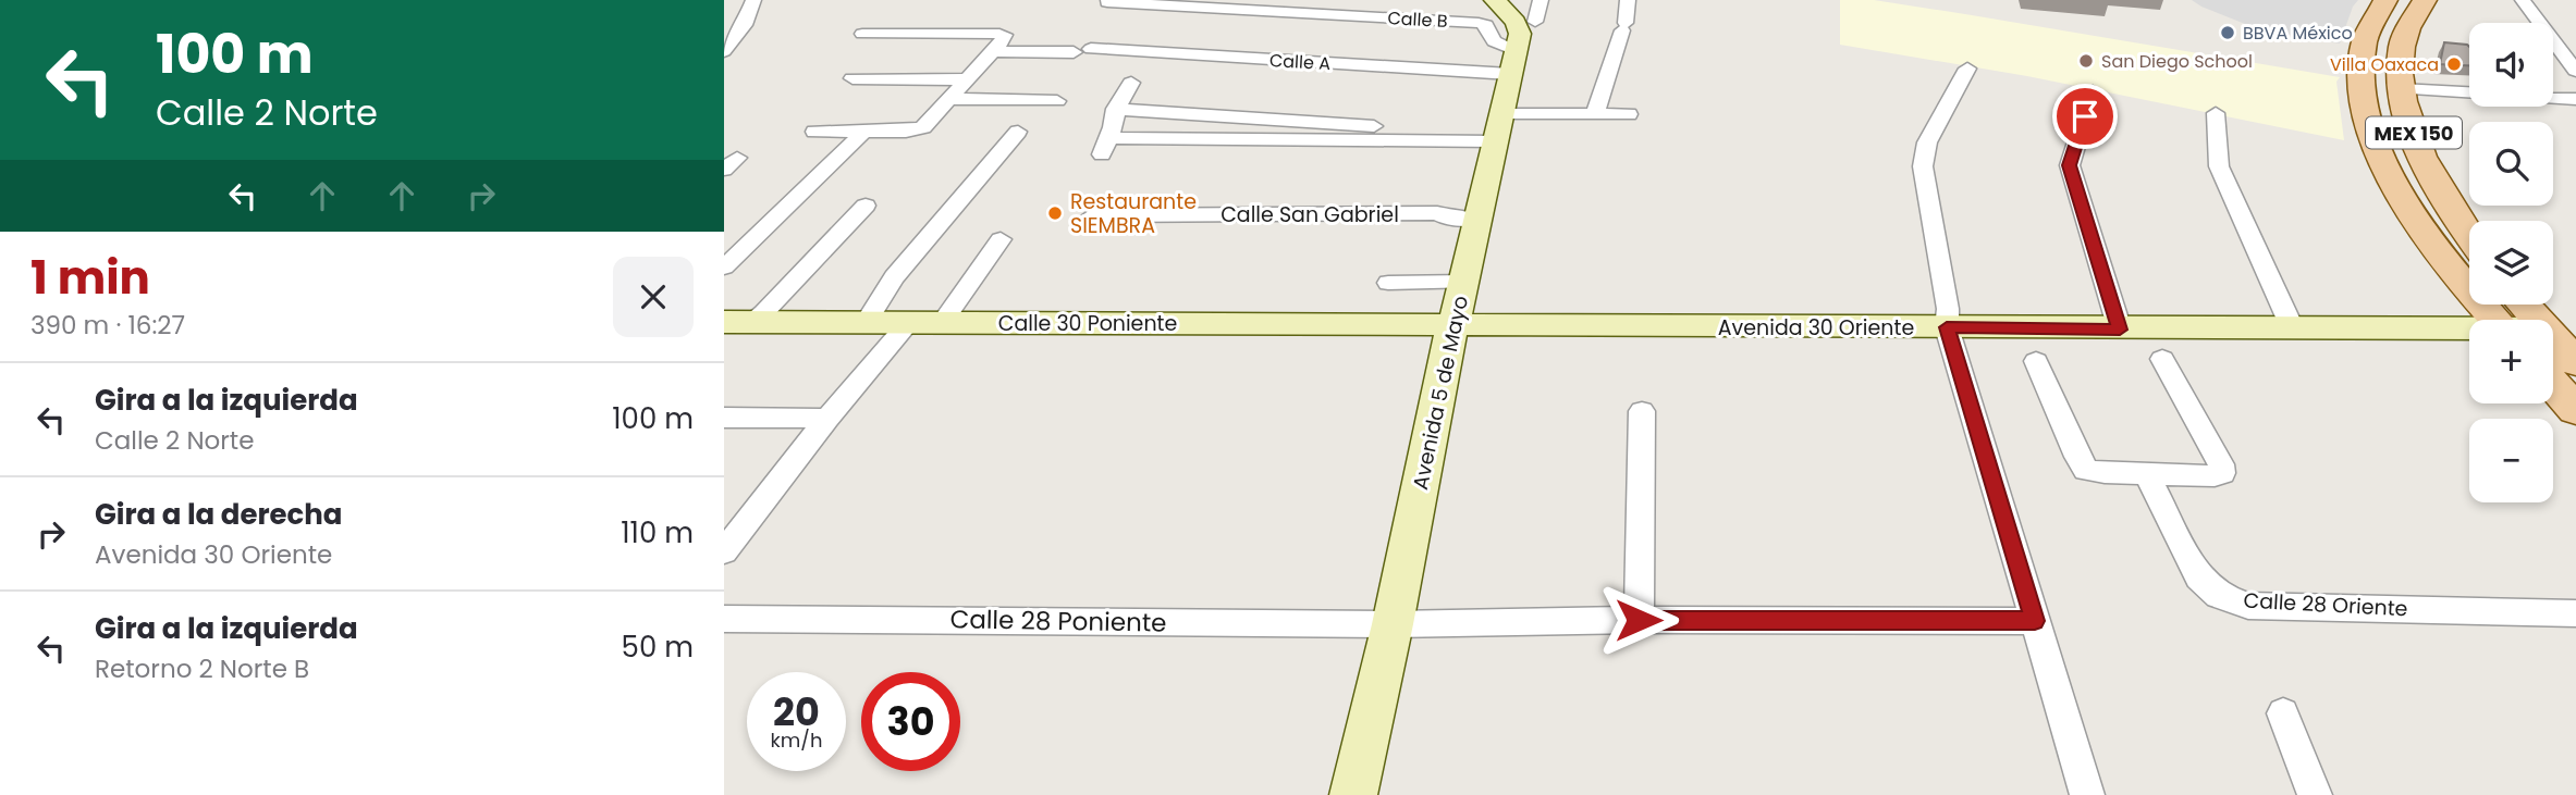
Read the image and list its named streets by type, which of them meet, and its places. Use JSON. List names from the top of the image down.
{
  "streets": {
    "main road": ["MEX 150"],
    "street": [
      "Calle B",
      "Calle A",
      "Calle San Gabriel",
      "Calle 30 Poniente",
      "Avenida 30 Oriente",
      "Avenida 5 de Mayo",
      "Calle 28 Oriente",
      "Calle 28 Poniente"
    ]
  },
  "crossings": [
    ["Calle A", "Avenida 5 de Mayo"],
    ["Calle San Gabriel", "Avenida 5 de Mayo"],
    ["Calle 30 Poniente", "Avenida 30 Oriente"],
    ["Calle 30 Poniente", "Avenida 5 de Mayo"],
    ["Avenida 30 Oriente", "Avenida 5 de Mayo"],
    ["Avenida 5 de Mayo", "Calle 28 Poniente"]
  ],
  "places": [
    "BBVA México",
    "San Diego School",
    "Villa Oaxaca",
    "Restaurante SIEMBRA"
  ],
  "page": {
    "turn": ["100 m", "Calle 2 Norte"],
    "map_buttons": ["+", "−"],
    "heading": ["1 min", "390 m · 16:27"],
    "list": [
      {
        "name": "Gira a la izquierda",
        "note": "Calle 2 Norte",
        "value": "100 m"
      },
      {
        "name": "Gira a la derecha",
        "note": "Avenida 30 Oriente",
        "value": "110 m"
      },
      {
        "name": "Gira a la izquierda",
        "note": "Retorno 2 Norte B",
        "value": "50 m"
      }
    ],
    "speed": "20 km/h",
    "limit": "30"
  }
}
